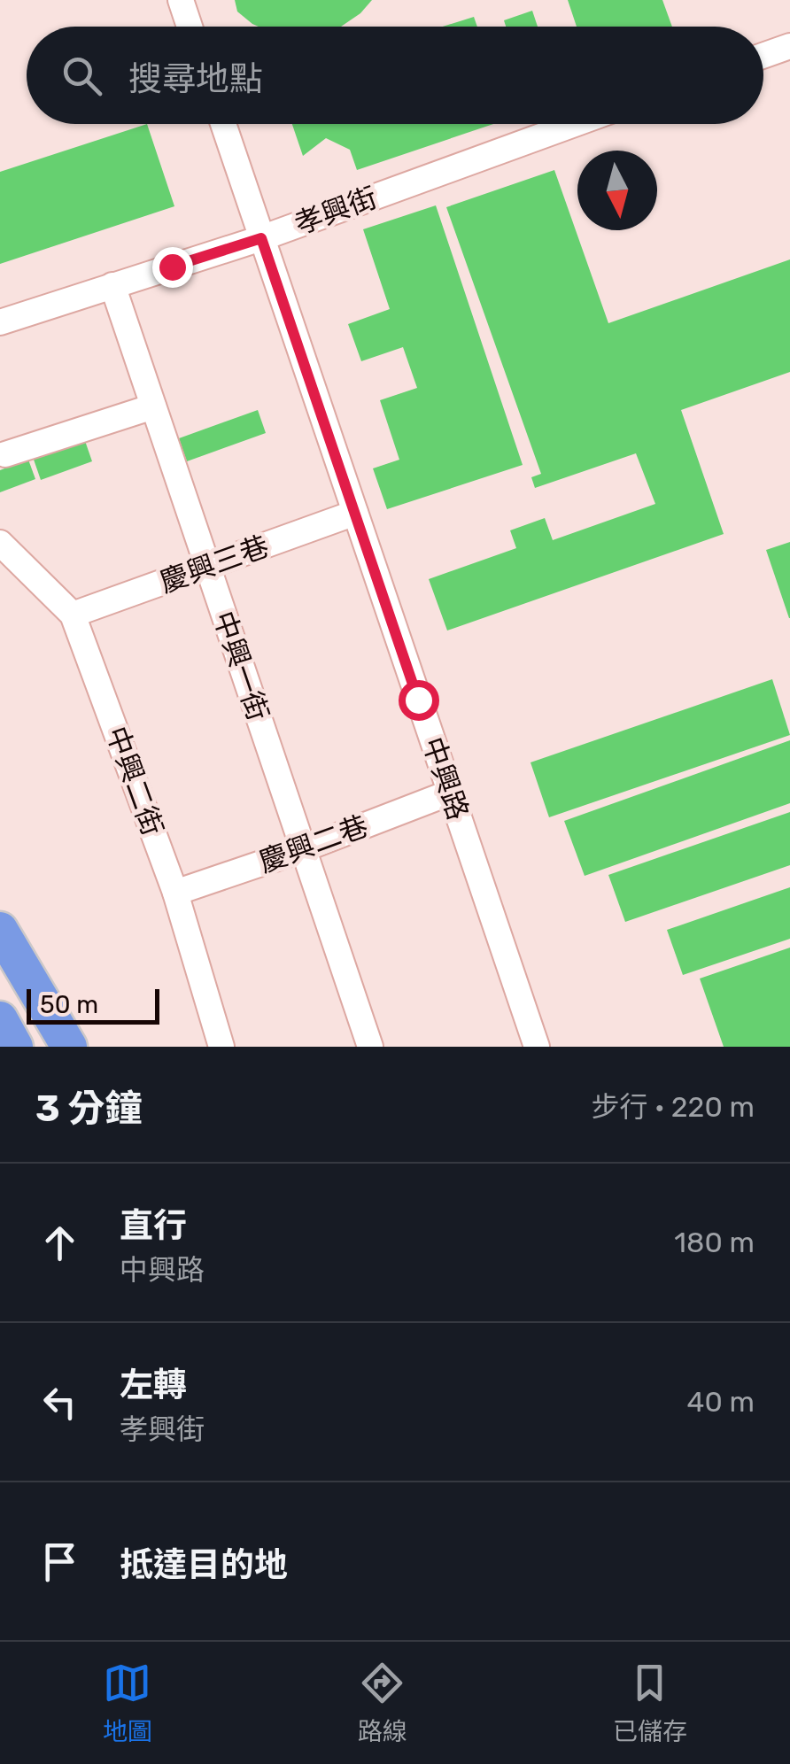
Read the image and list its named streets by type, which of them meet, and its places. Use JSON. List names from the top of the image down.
{
  "streets": {
    "street": [
      "孝興街",
      "慶興三巷",
      "中興一街",
      "中興路",
      "中興二街",
      "慶興二巷"
    ]
  },
  "crossings": [
    ["孝興街", "中興一街"],
    ["孝興街", "中興路"],
    ["慶興三巷", "中興一街"],
    ["慶興三巷", "中興路"],
    ["慶興三巷", "中興二街"],
    ["中興一街", "慶興二巷"],
    ["中興路", "慶興二巷"],
    ["中興二街", "慶興二巷"]
  ],
  "scale_bar": "50 m",
  "north": "bottom",
  "page": {
    "search": "搜尋地點",
    "scale": "50 m",
    "heading": ["3 分鐘", "步行 · 220 m"],
    "list": [
      ["直行", "中興路", "180 m"],
      ["左轉", "孝興街", "40 m"],
      "抵達目的地"
    ],
    "nav": ["地圖", "路線", "已儲存"]
  }
}
